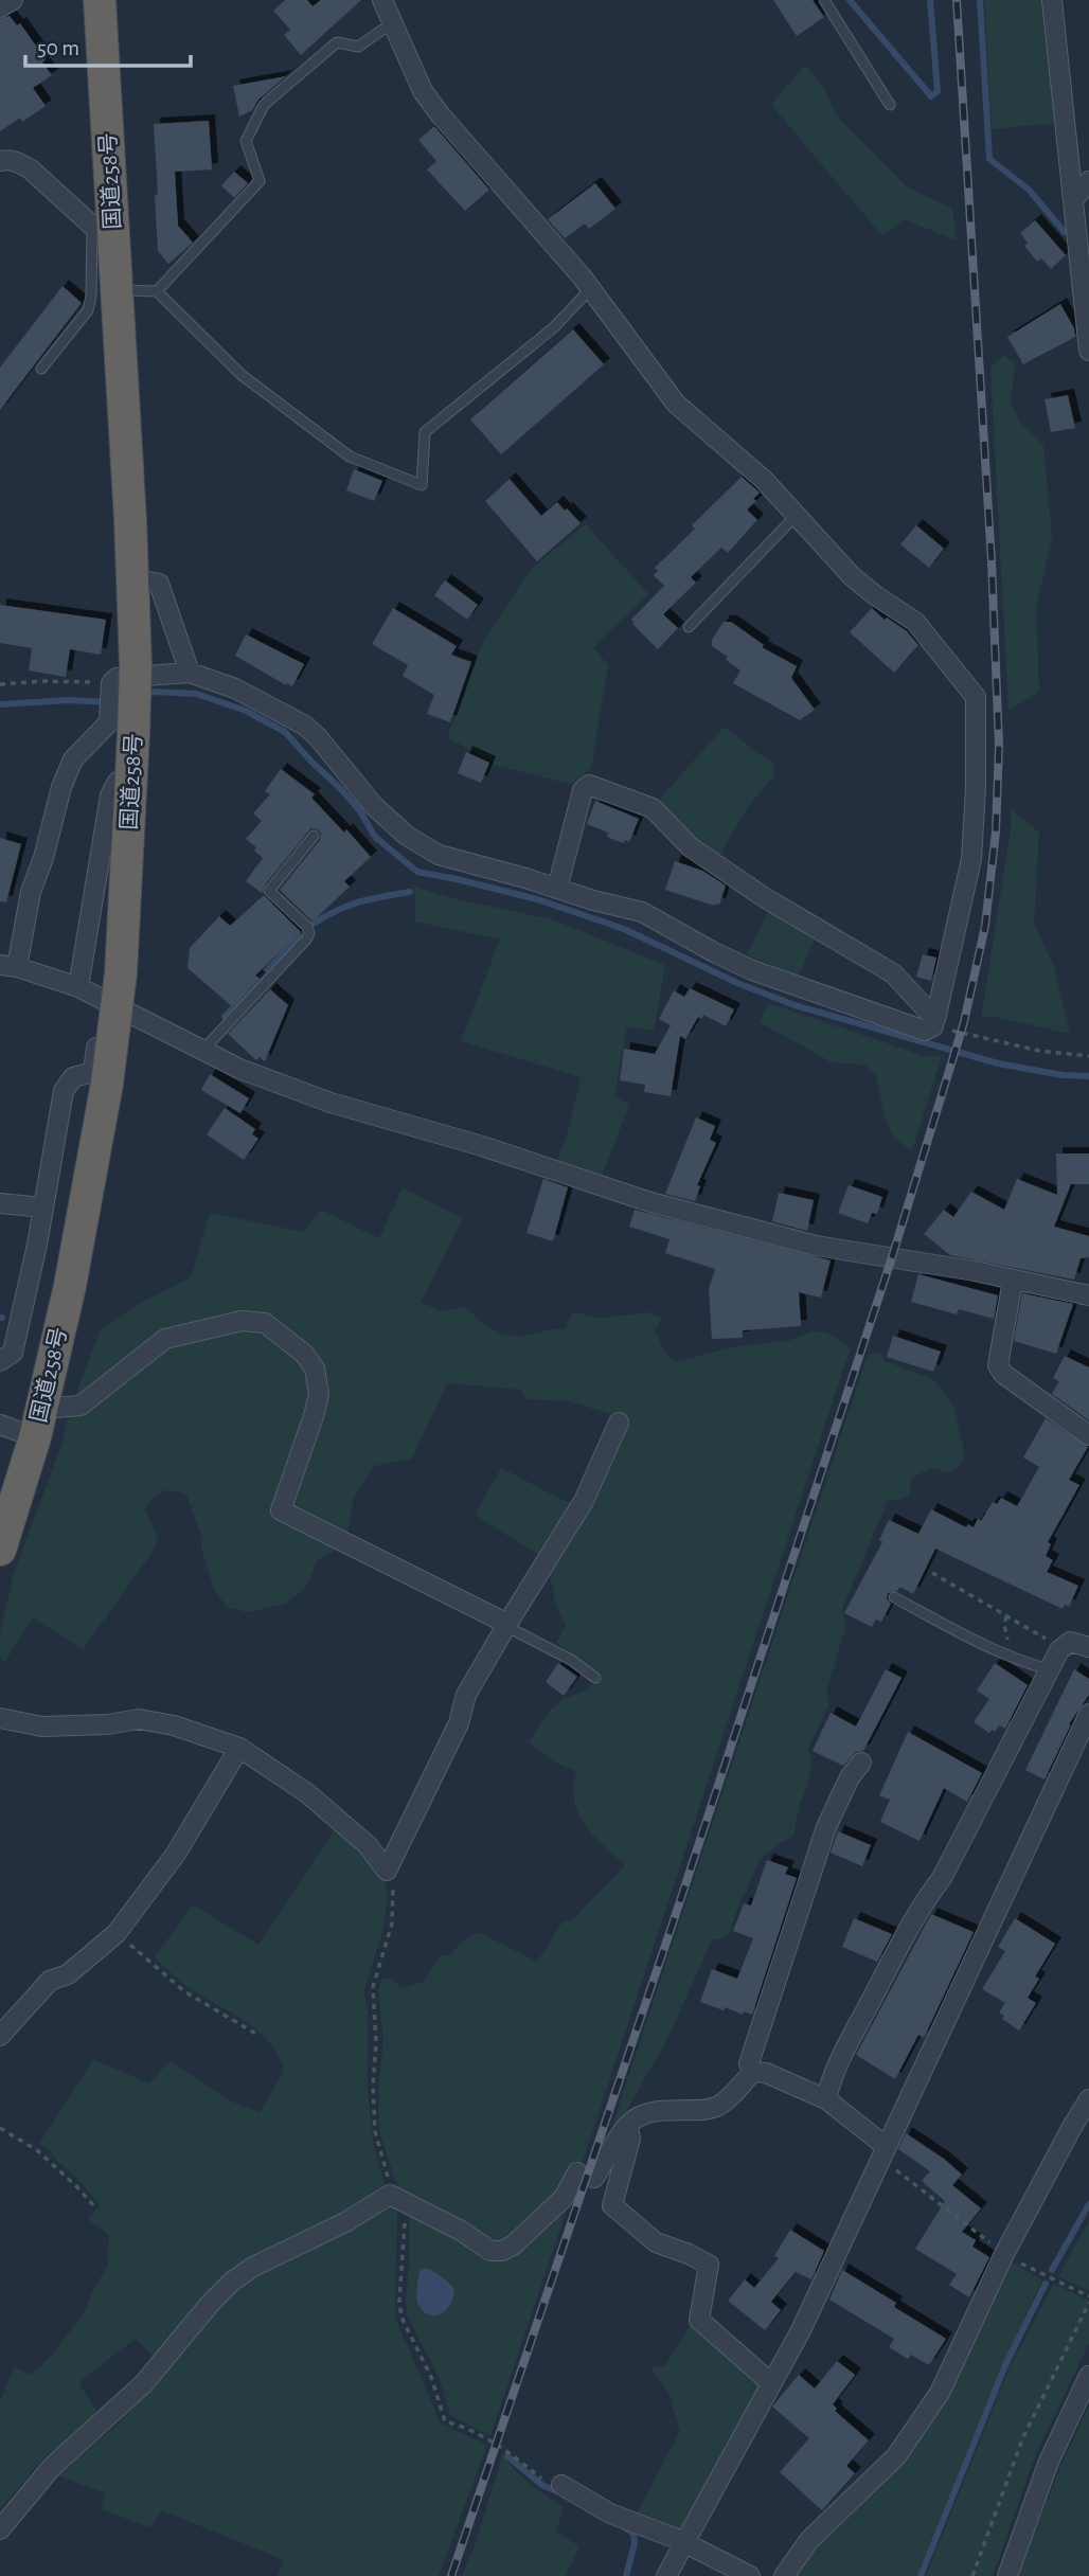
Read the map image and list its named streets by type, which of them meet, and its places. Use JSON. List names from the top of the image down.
{
  "streets": {
    "highway": ["国道258号"]
  },
  "scale_bar": "50 m"
}
